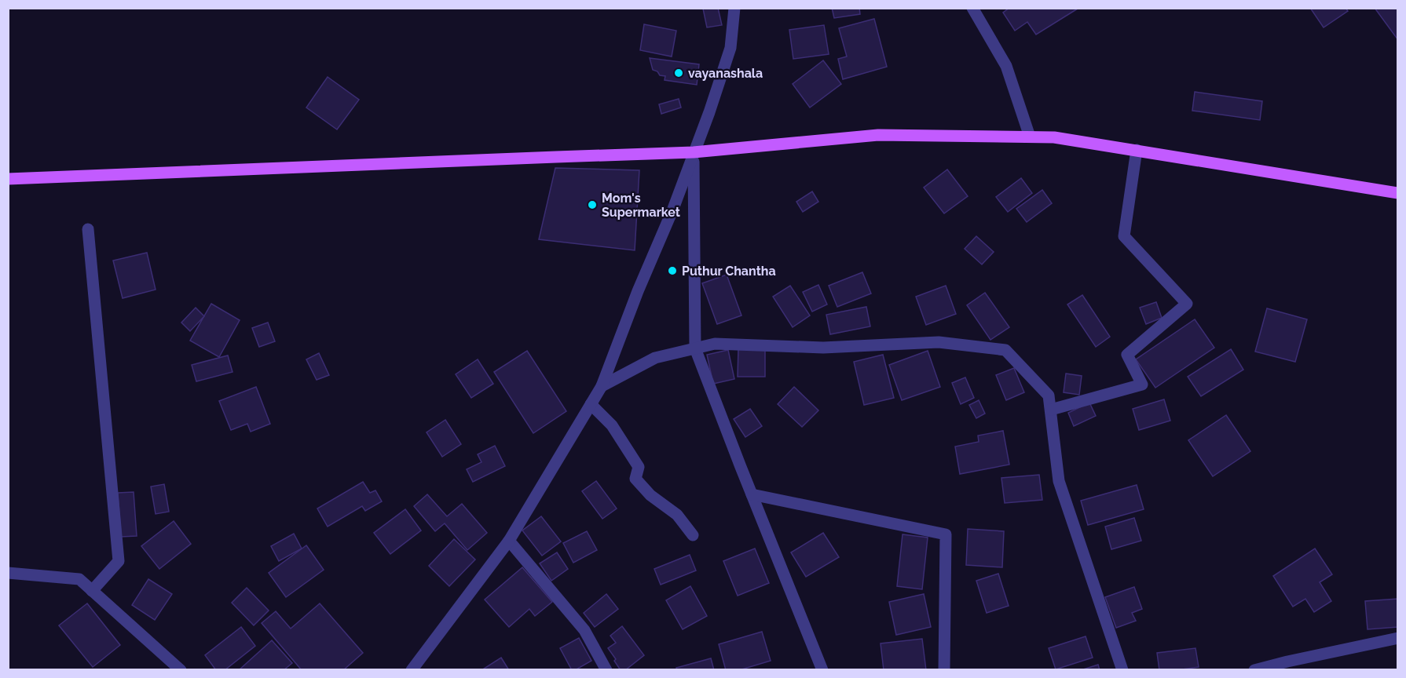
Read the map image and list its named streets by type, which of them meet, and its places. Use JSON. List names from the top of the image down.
{
  "places": ["vayanashala", "Mom's Supermarket", "Puthur Chantha"]
}
